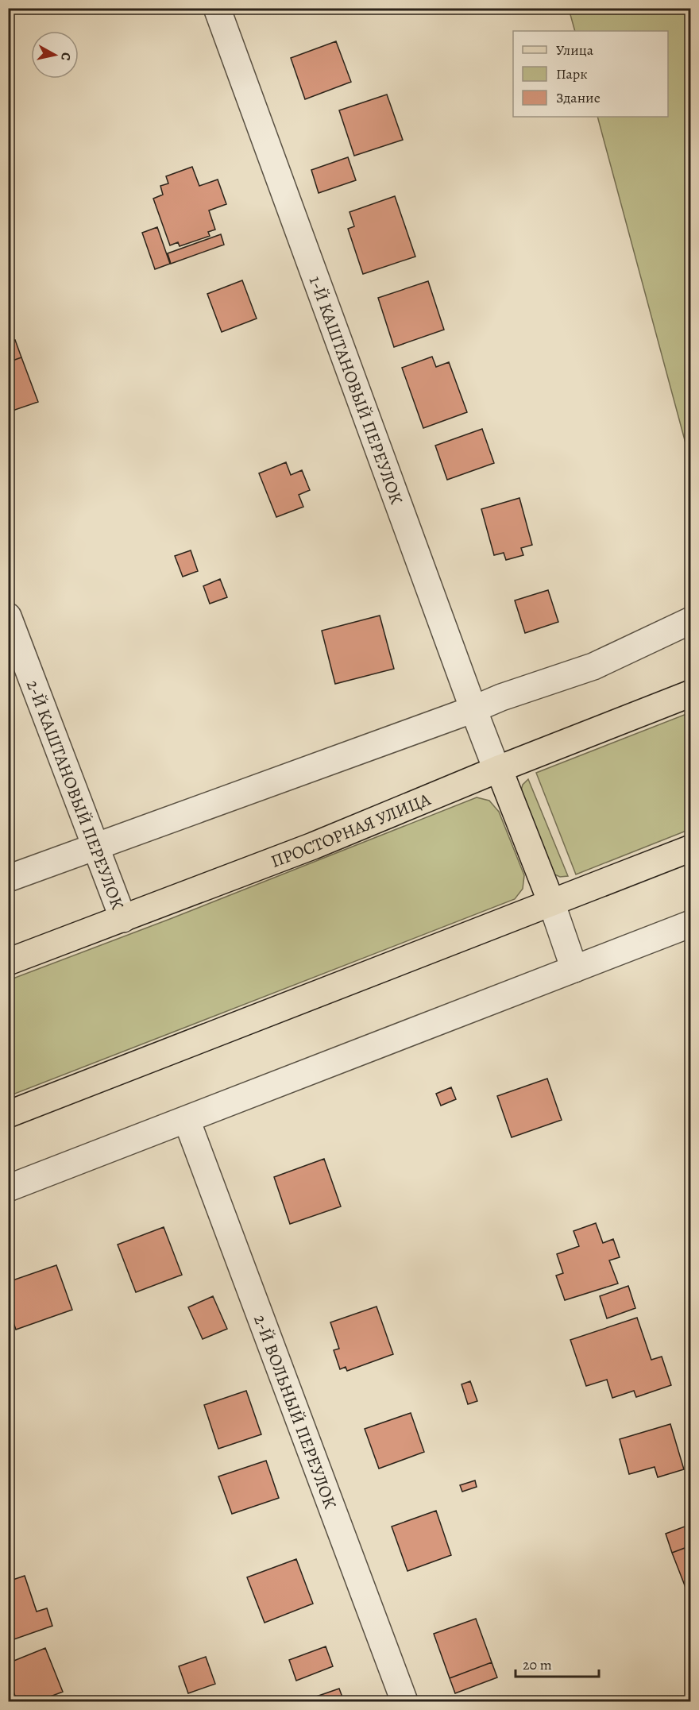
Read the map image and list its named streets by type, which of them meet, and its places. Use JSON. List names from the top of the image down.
{
  "streets": {
    "main road": ["ПРОСТОРНАЯ УЛИЦА"],
    "street": ["1-Й КАШТАНОВЫЙ ПЕРЕУЛОК", "2-Й КАШТАНОВЫЙ ПЕРЕУЛОК", "2-Й ВОЛЬНЫЙ ПЕРЕУЛОК"]
  },
  "crossings": [
    ["1-Й КАШТАНОВЫЙ ПЕРЕУЛОК", "ПРОСТОРНАЯ УЛИЦА"],
    ["2-Й КАШТАНОВЫЙ ПЕРЕУЛОК", "ПРОСТОРНАЯ УЛИЦА"]
  ],
  "legend": ["Улица", "Парк", "Здание"],
  "scale_bar": "20 m",
  "north": "right"
}
